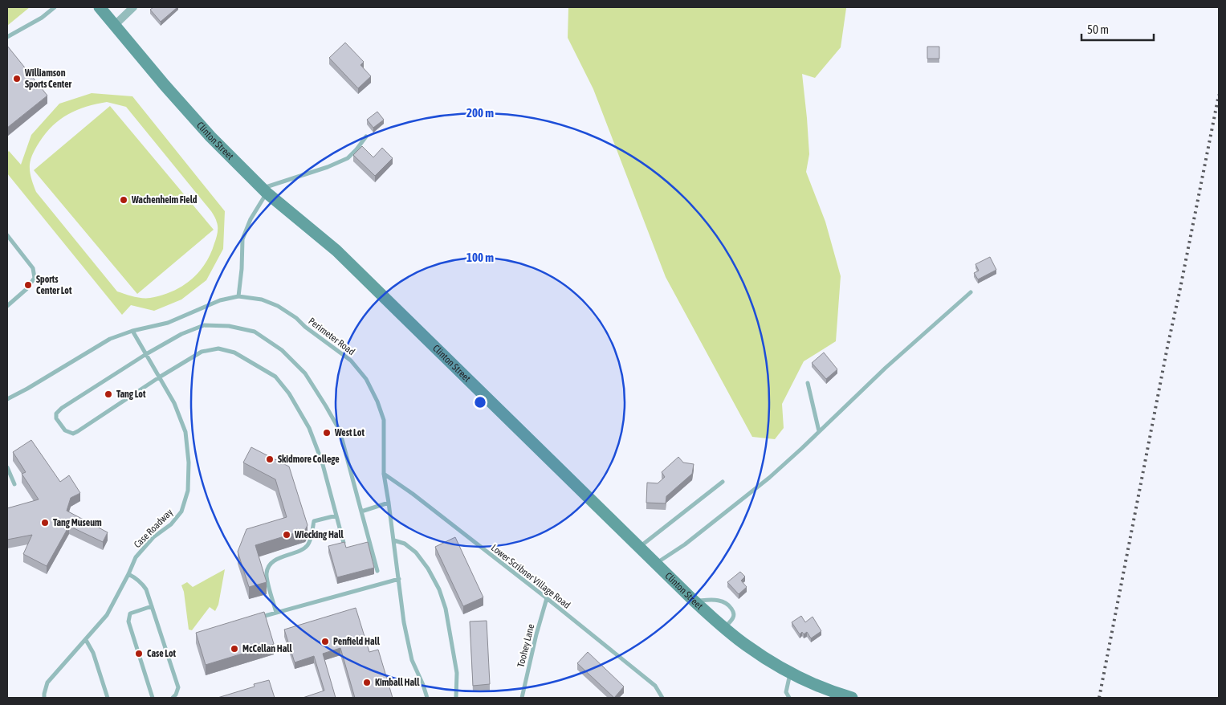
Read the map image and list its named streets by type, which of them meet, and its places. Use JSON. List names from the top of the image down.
{
  "streets": {
    "street": ["Clinton Street"],
    "lane": [
      "Perimeter Road",
      "Case Roadway",
      "Lower Scribner Village Road",
      "Toohey Lane"
    ]
  },
  "crossings": [
    ["Perimeter Road", "Case Roadway"],
    ["Perimeter Road", "Lower Scribner Village Road"],
    ["Lower Scribner Village Road", "Toohey Lane"]
  ],
  "places": [
    "Williamson Sports Center",
    "Wachenheim Field",
    "Sports Center Lot",
    "Tang Lot",
    "West Lot",
    "Skidmore College",
    "Tang Museum",
    "Wiecking Hall",
    "Penfield Hall",
    "McCellan Hall",
    "Case Lot",
    "Kimball Hall"
  ],
  "scale_bar": "50 m",
  "rings": ["200 m", "100 m"]
}
